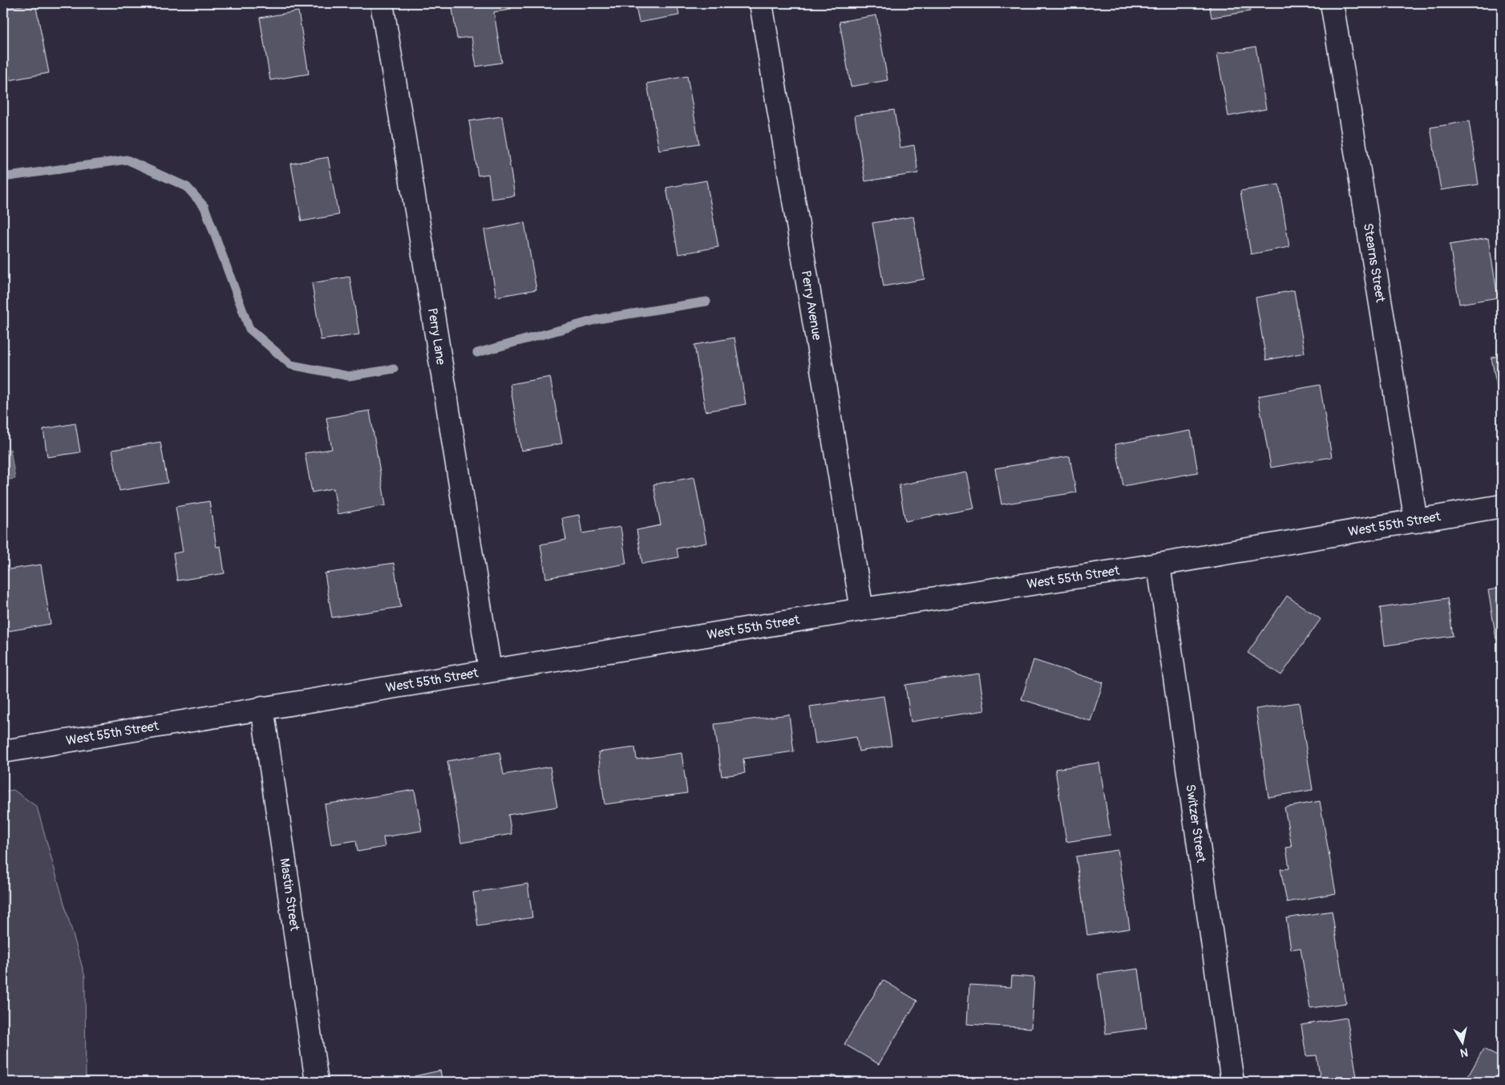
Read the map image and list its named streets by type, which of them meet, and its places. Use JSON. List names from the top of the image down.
{
  "streets": {
    "street": [
      "Stearns Street",
      "Perry Avenue",
      "Perry Lane",
      "West 55th Street",
      "Switzer Street",
      "Mastin Street"
    ]
  },
  "crossings": [
    ["Stearns Street", "West 55th Street"],
    ["Perry Avenue", "West 55th Street"],
    ["Perry Lane", "West 55th Street"],
    ["West 55th Street", "Switzer Street"],
    ["West 55th Street", "Mastin Street"]
  ],
  "north": "bottom"
}
